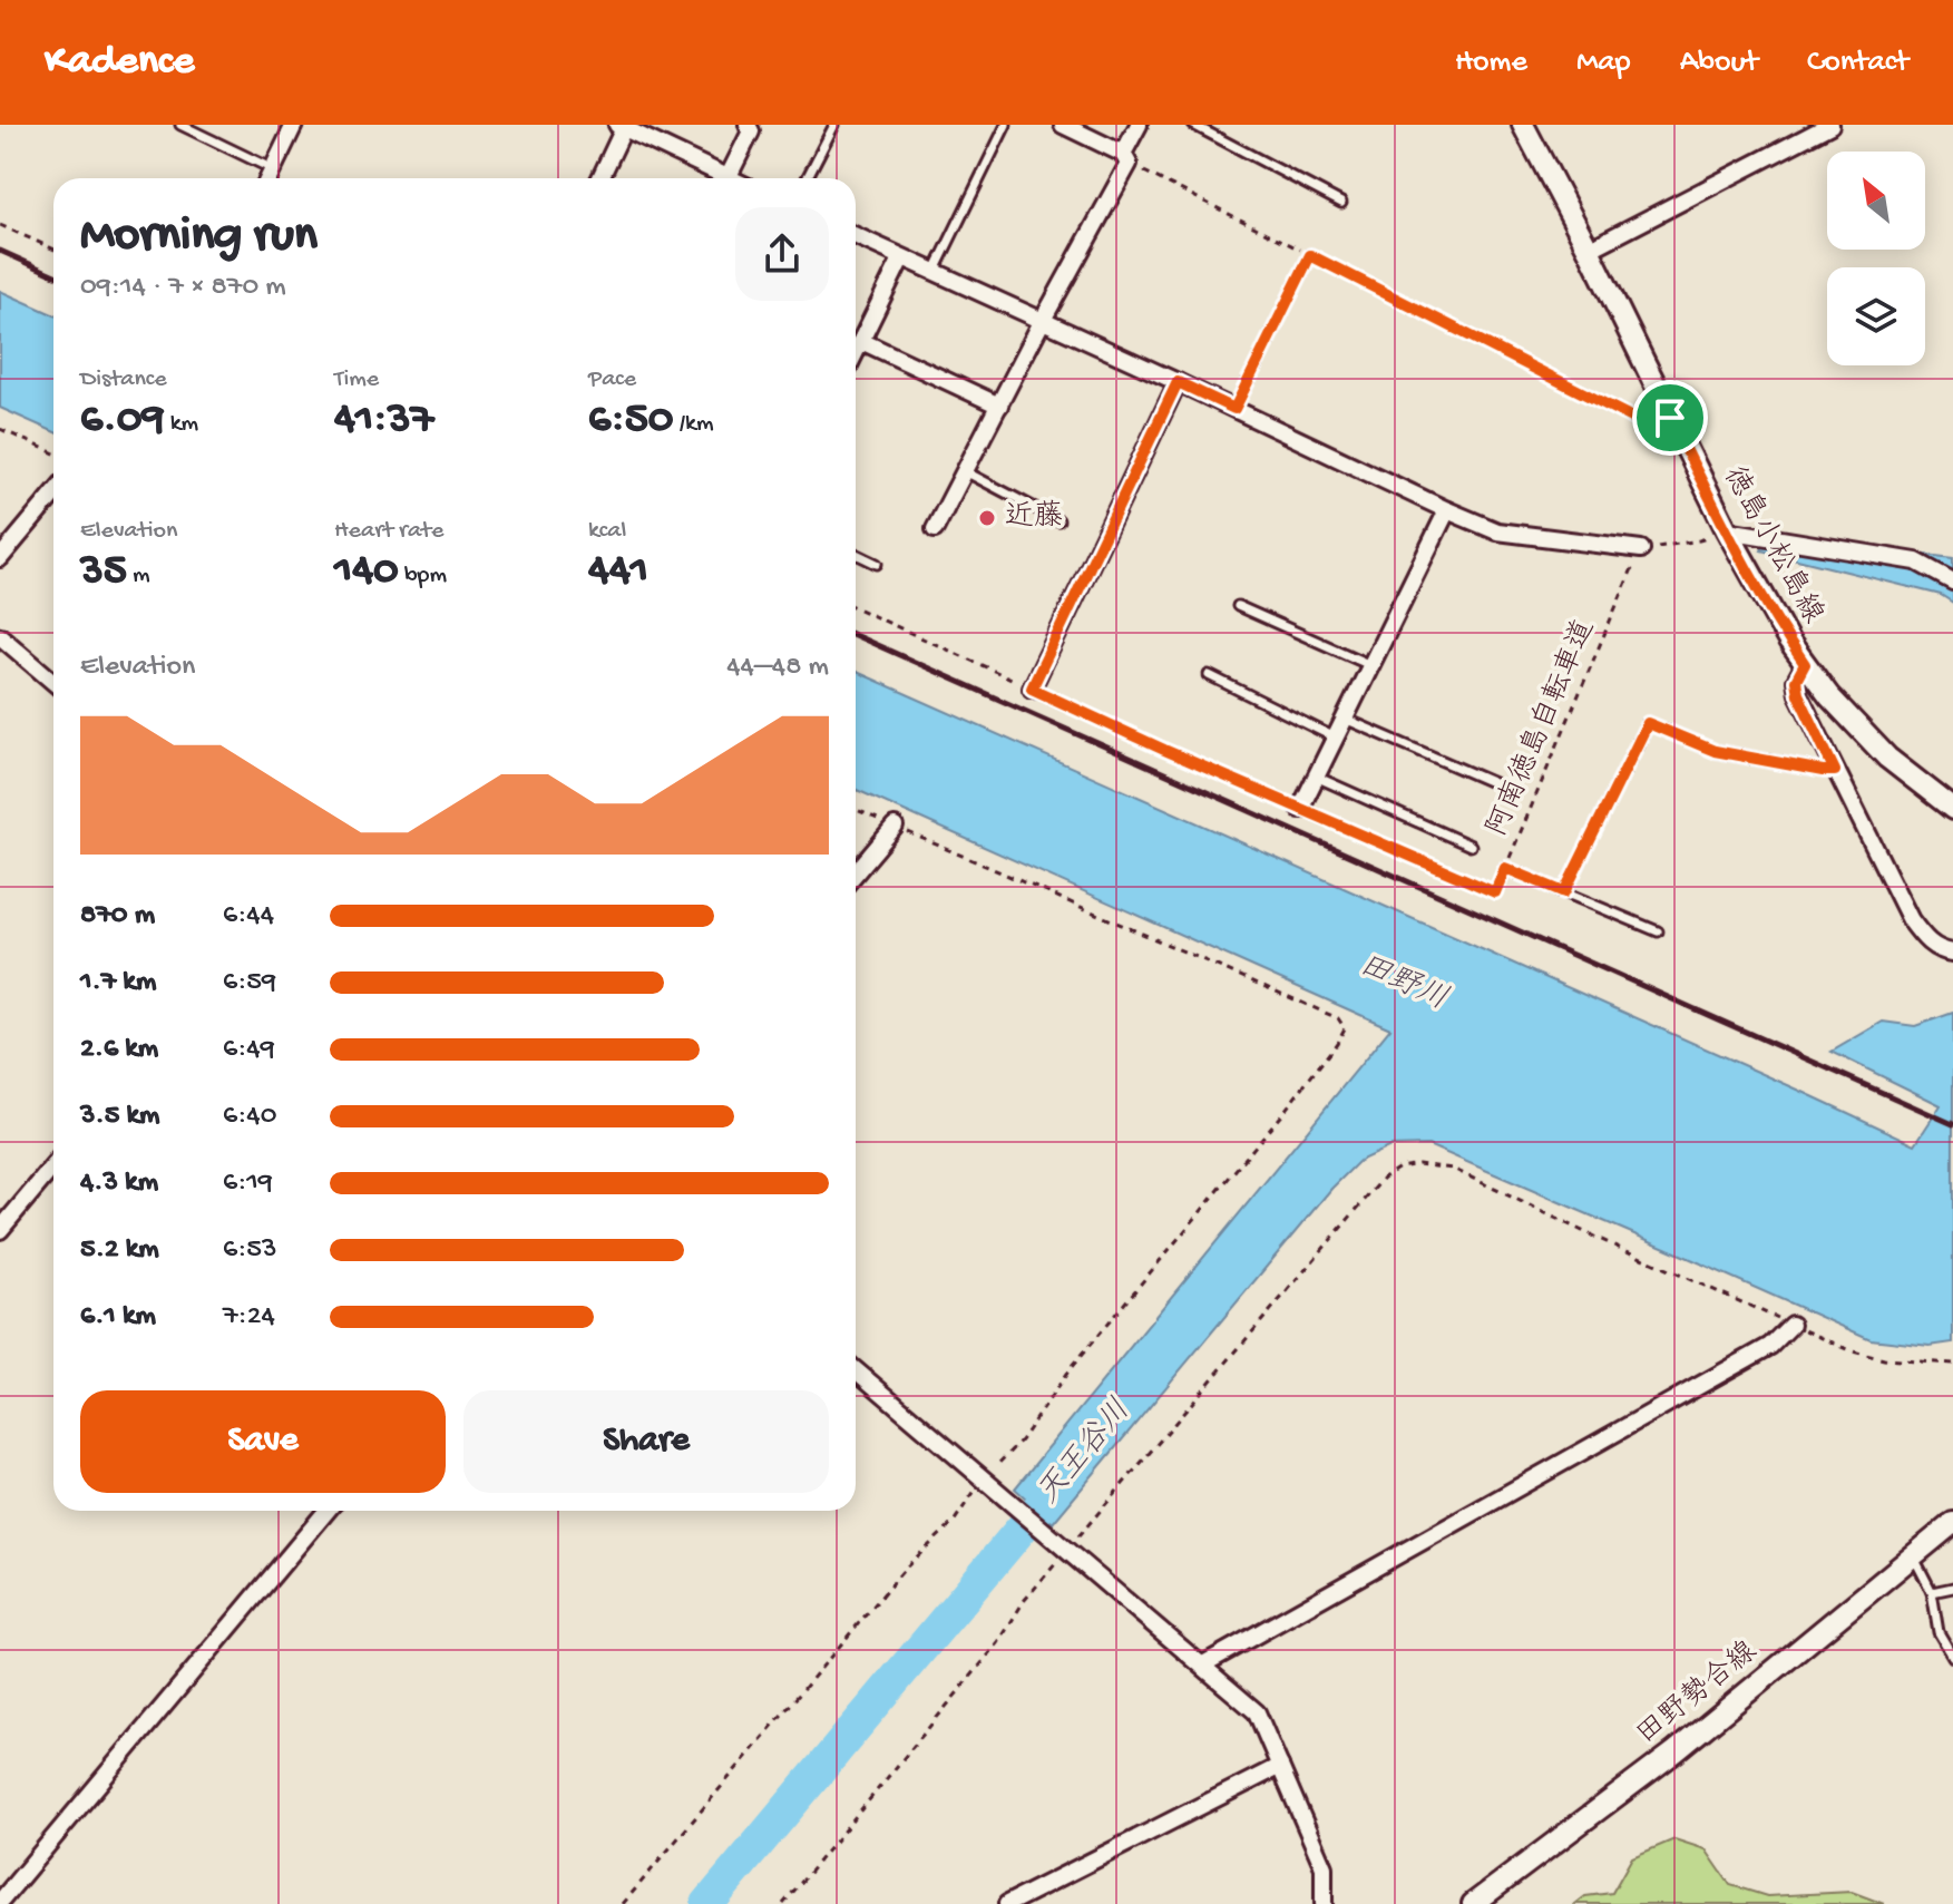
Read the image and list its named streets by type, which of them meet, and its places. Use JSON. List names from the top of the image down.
{
  "streets": {
    "main road": ["徳島小松島線", "田野勢合線"],
    "path": ["阿南徳島自転車道"]
  },
  "water": ["田野川", "天王谷川"],
  "places": ["近藤"],
  "north": "top left",
  "page": {
    "header": "Kadence",
    "nav": [
      "Home",
      "Map",
      "About",
      "Contact"
    ],
    "heading": ["Morning run", "09:14 · 7 × 870 m"],
    "stats": [
      ["Distance", "6.09 km"],
      ["Time", "41:37"],
      ["Pace", "6:50 /km"],
      ["Elevation", "35 m"],
      ["Heart rate", "140 bpm"],
      ["kcal", "441"]
    ],
    "chart": ["Elevation", "44–48 m"],
    "list": [
      {
        "name": "870 m",
        "note": "6:44"
      },
      {
        "name": "1.7 km",
        "note": "6:59"
      },
      {
        "name": "2.6 km",
        "note": "6:49"
      },
      {
        "name": "3.5 km",
        "note": "6:40"
      },
      {
        "name": "4.3 km",
        "note": "6:19"
      },
      {
        "name": "5.2 km",
        "note": "6:53"
      },
      {
        "name": "6.1 km",
        "note": "7:24"
      }
    ],
    "buttons": ["Save", "Share"]
  }
}
